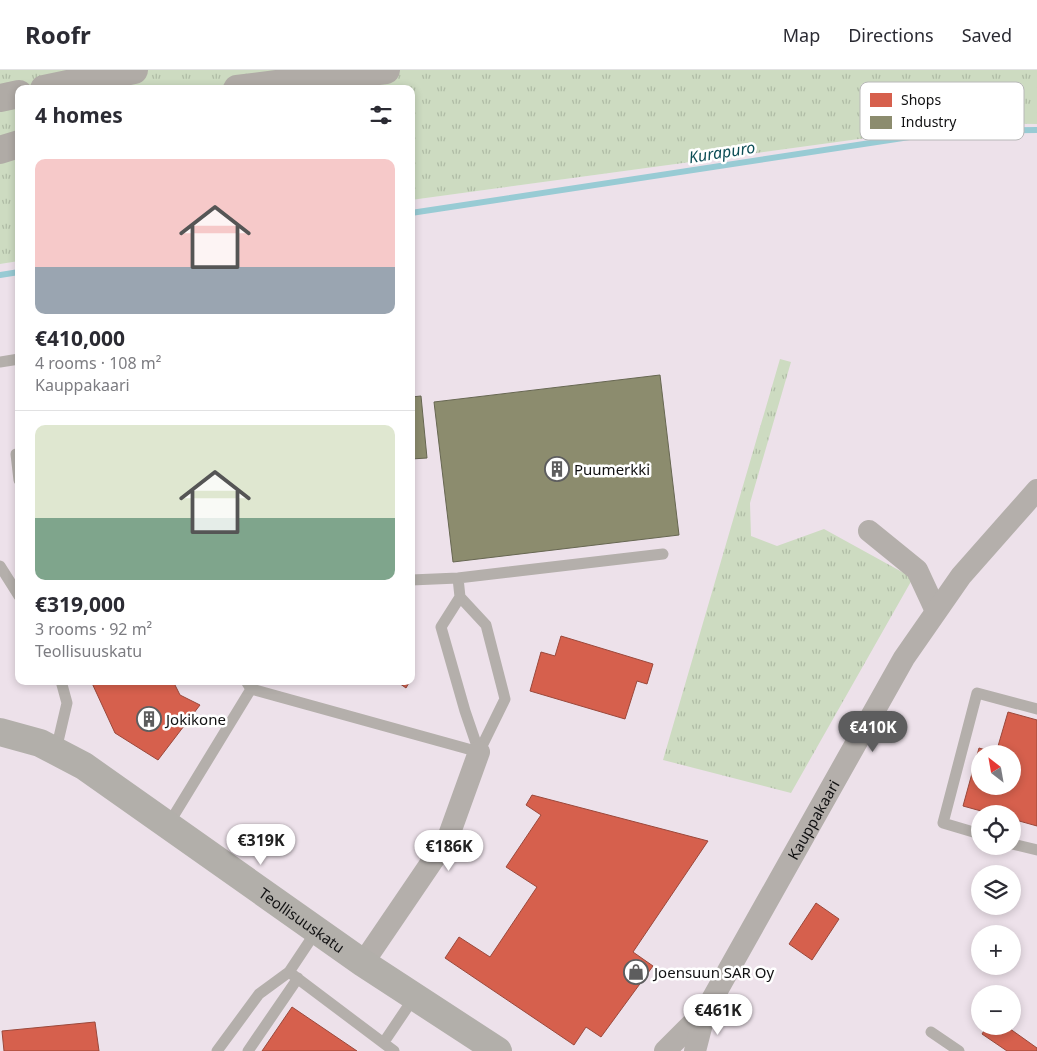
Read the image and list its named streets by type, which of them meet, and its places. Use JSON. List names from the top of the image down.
{
  "streets": {
    "street": ["Kauppakaari", "Teollisuuskatu"]
  },
  "water": ["Kurapuro"],
  "places": {
    "building": ["Puumerkki", "Jokikone"],
    "shop": ["Joensuun SAR Oy"]
  },
  "legend": ["Shops", "Industry"],
  "north": "top left",
  "page": {
    "header": "Roofr",
    "nav": ["Map", "Directions", "Saved"],
    "heading": "4 homes",
    "list": [
      {
        "name": "€410,000",
        "note": "4 rooms · 108 m² · Kauppakaari"
      },
      {
        "name": "€319,000",
        "note": "3 rooms · 92 m² · Teollisuuskatu"
      }
    ],
    "price": [
      "€410K",
      "€319K",
      "€186K",
      "€461K"
    ],
    "map_buttons": ["+", "−"]
  }
}
